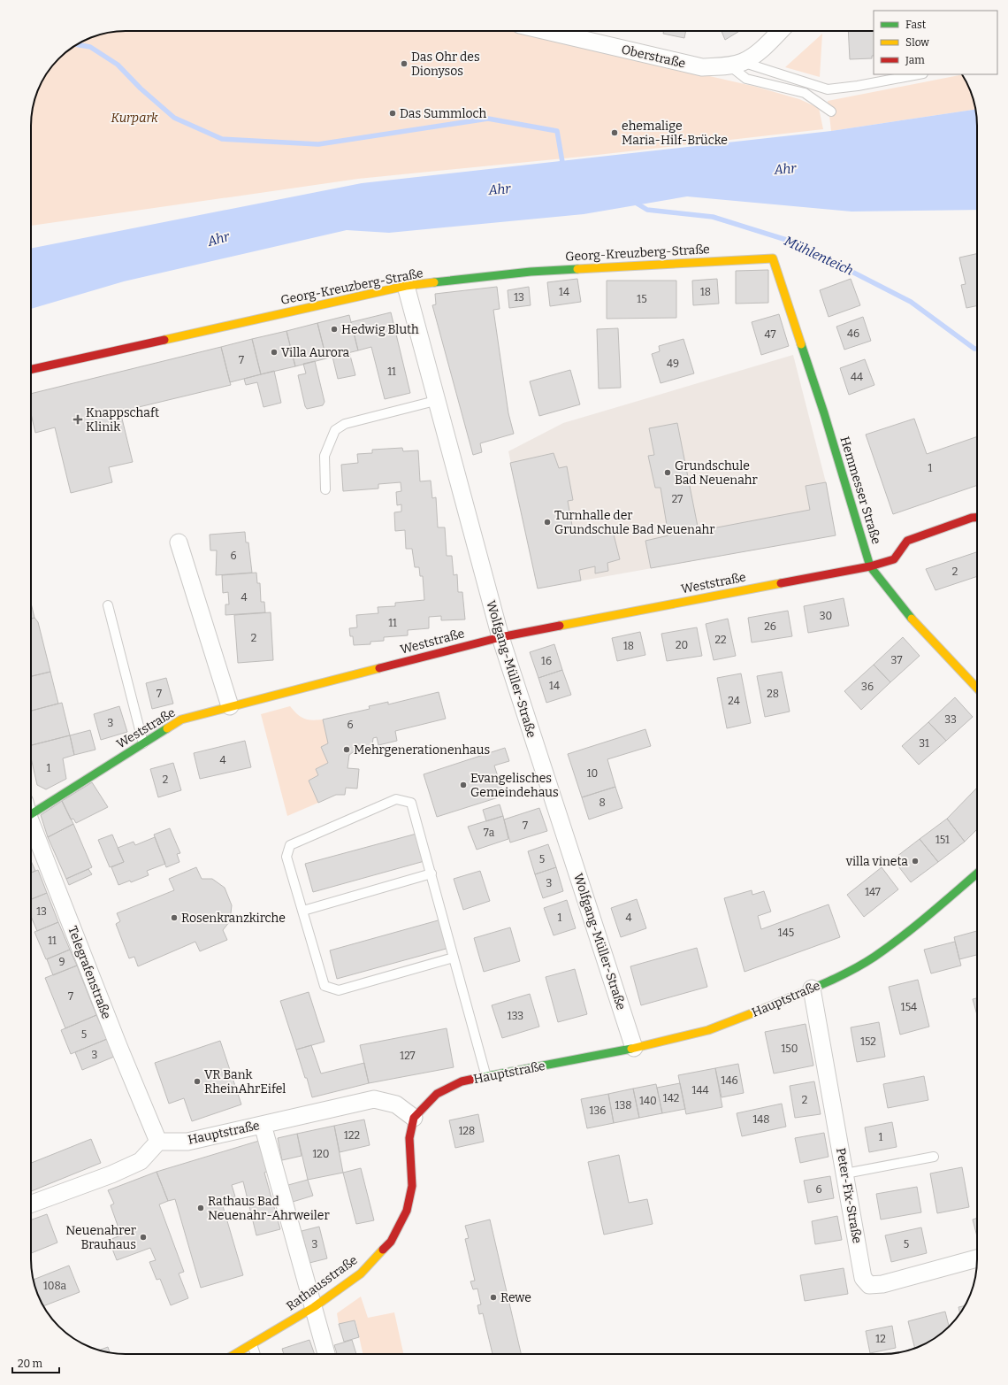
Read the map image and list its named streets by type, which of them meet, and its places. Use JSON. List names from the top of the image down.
{
  "streets": {
    "street": [
      "Oberstraße",
      "Georg-Kreuzberg-Straße",
      "Hemmesser Straße",
      "Weststraße",
      "Wolfgang-Müller-Straße",
      "Telegrafenstraße",
      "Hauptstraße",
      "Peter-Fix-Straße",
      "Rathausstraße"
    ]
  },
  "crossings": [
    ["Georg-Kreuzberg-Straße", "Hemmesser Straße"],
    ["Georg-Kreuzberg-Straße", "Wolfgang-Müller-Straße"],
    ["Hemmesser Straße", "Weststraße"],
    ["Weststraße", "Wolfgang-Müller-Straße"],
    ["Wolfgang-Müller-Straße", "Hauptstraße"],
    ["Telegrafenstraße", "Hauptstraße"],
    ["Hauptstraße", "Peter-Fix-Straße"],
    ["Hauptstraße", "Rathausstraße"]
  ],
  "water": ["Ahr", "Mühlenteich"],
  "parks": ["Kurpark"],
  "places": {
    "other": [
      "Das Ohr des Dionysos",
      "Das Summloch",
      "ehemalige Maria-Hilf-Brücke",
      "Hedwig Bluth",
      "Villa Aurora",
      "Grundschule Bad Neuenahr",
      "Turnhalle der Grundschule Bad Neuenahr",
      "Mehrgenerationenhaus",
      "Evangelisches Gemeindehaus",
      "villa vineta",
      "Rosenkranzkirche",
      "VR Bank RheinAhrEifel",
      "Rathaus Bad Neuenahr-Ahrweiler",
      "Neuenahrer Brauhaus",
      "Rewe"
    ],
    "health": ["Knappschaft Klinik"]
  },
  "house_numbers": [
    "14",
    "18",
    "13",
    "15",
    "46",
    "47",
    "7",
    "49",
    "11",
    "44",
    "1",
    "27",
    "6",
    "2",
    "4",
    "30",
    "11",
    "26",
    "2",
    "22",
    "20",
    "18",
    "37",
    "16",
    "14",
    "36",
    "7",
    "28",
    "24",
    "33",
    "3",
    "6",
    "31",
    "4",
    "1",
    "10",
    "2",
    "8",
    "7",
    "7a",
    "151",
    "5",
    "3",
    "147",
    "13",
    "1",
    "4",
    "145",
    "11",
    "9",
    "7",
    "154",
    "133",
    "5",
    "152",
    "150",
    "3",
    "127",
    "146",
    "144",
    "142",
    "2",
    "140",
    "138",
    "136",
    "148",
    "128",
    "122",
    "1",
    "120",
    "6",
    "3",
    "5",
    "108a",
    "12"
  ],
  "legend": ["Fast", "Slow", "Jam"],
  "scale_bar": "20 m"
}
